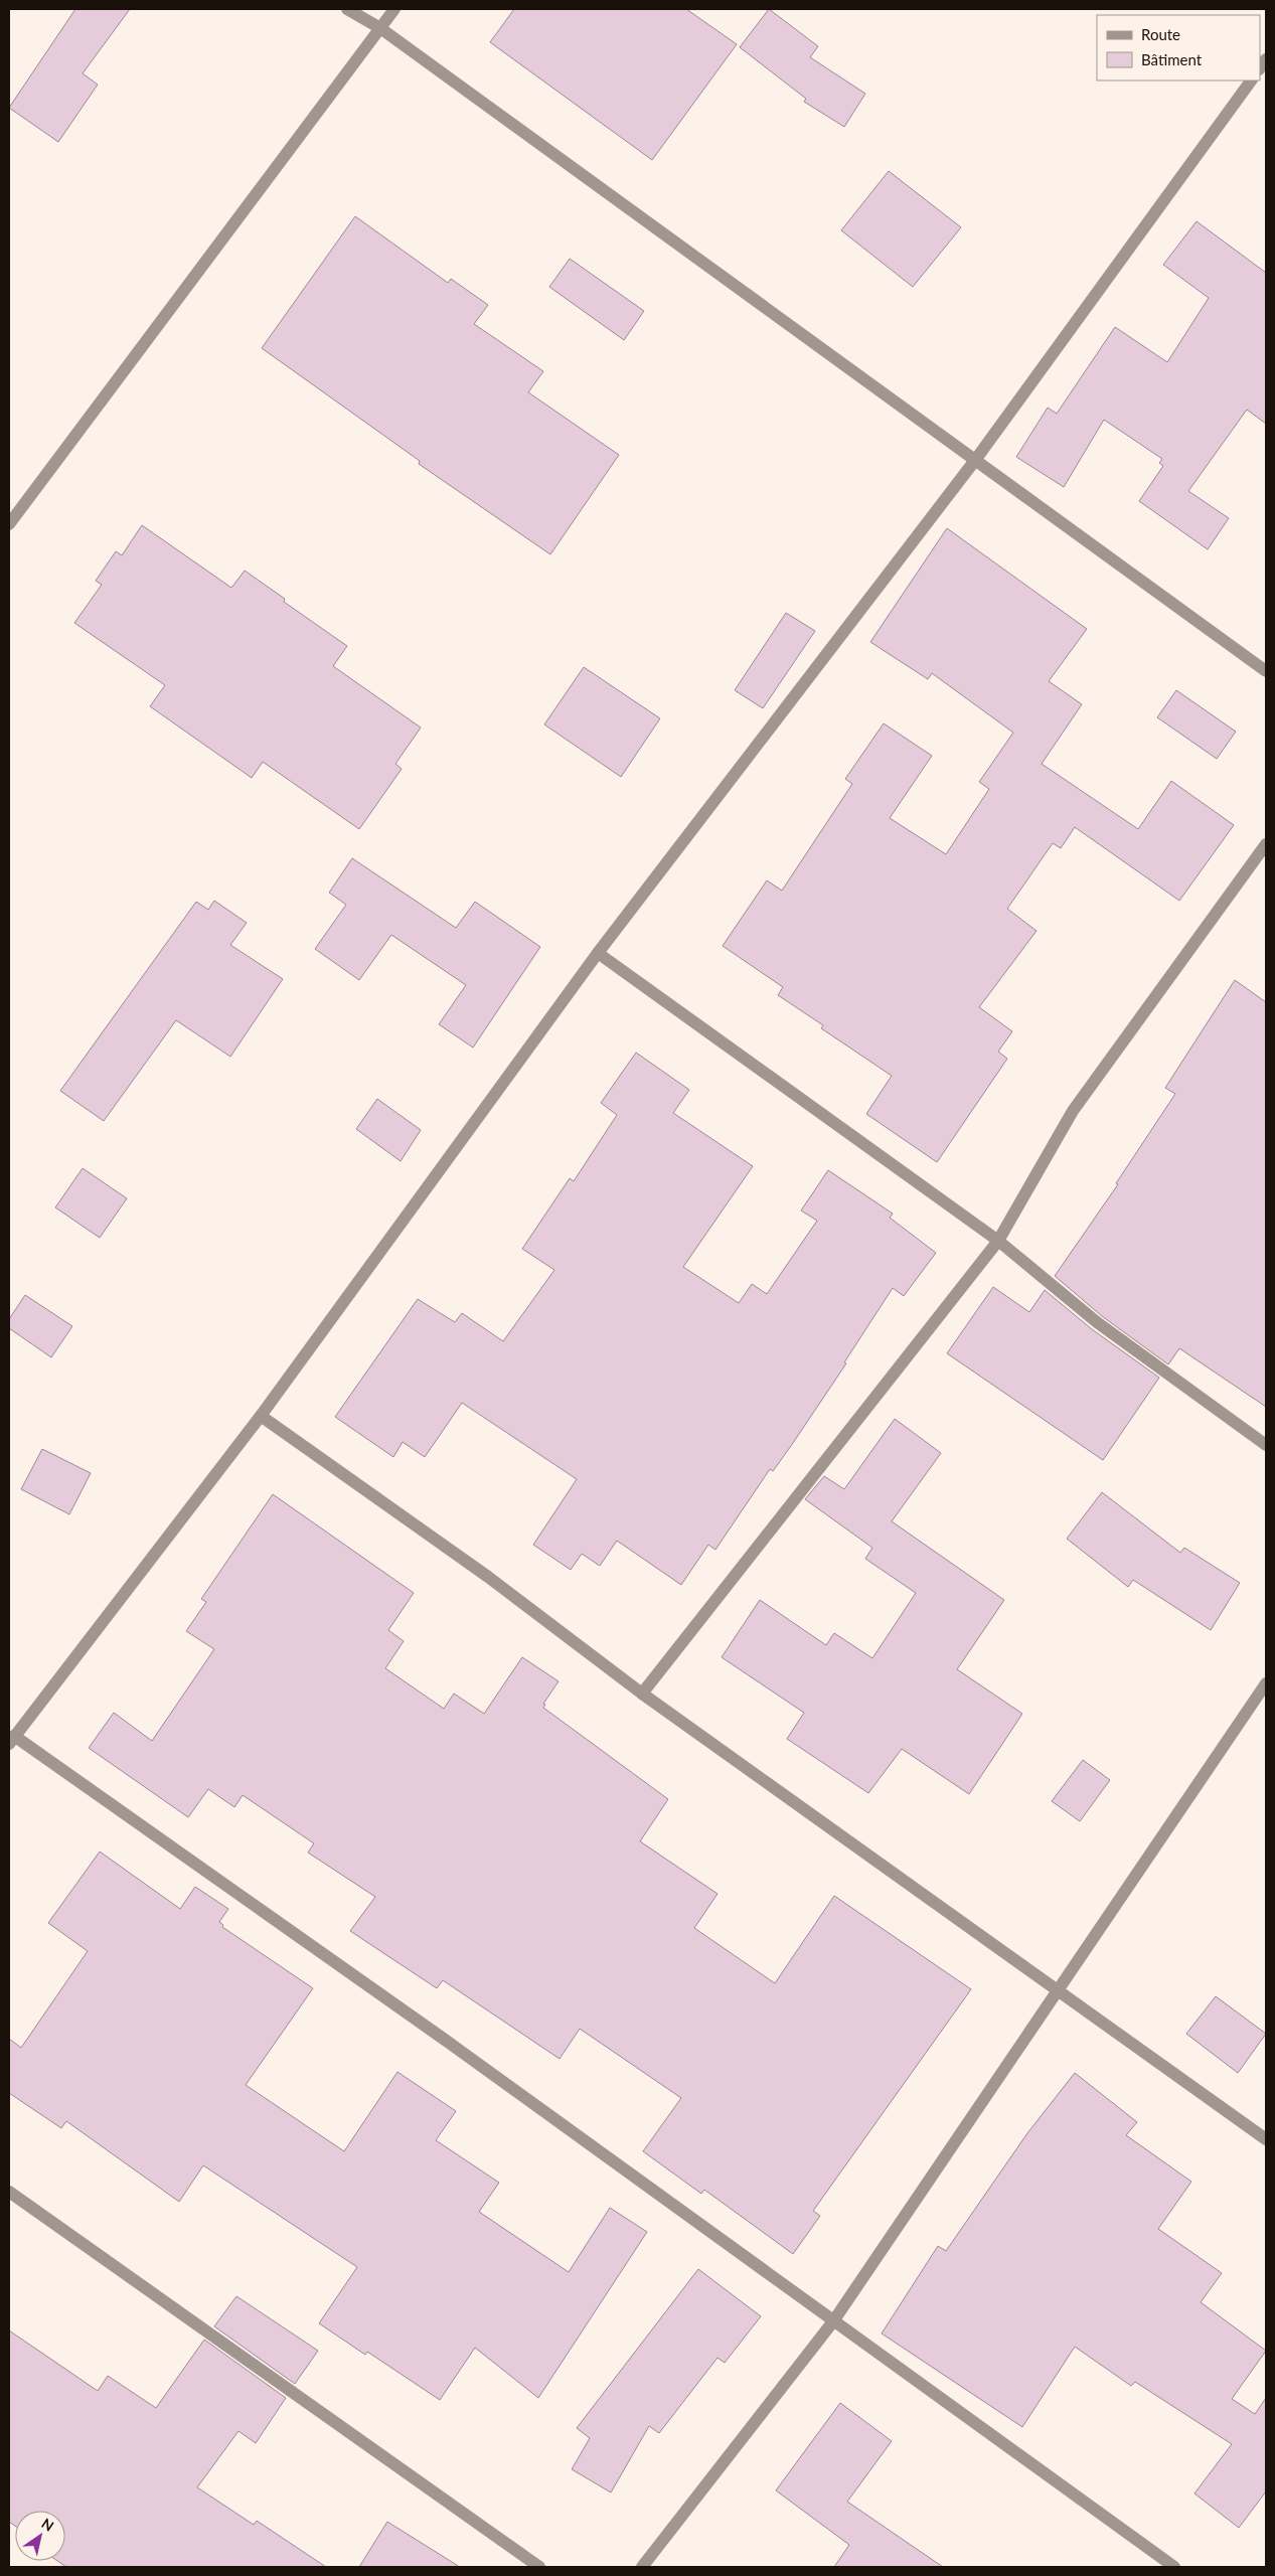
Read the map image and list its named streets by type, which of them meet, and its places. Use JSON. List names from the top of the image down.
{
  "legend": ["Route", "Bâtiment"],
  "north": "top right"
}
